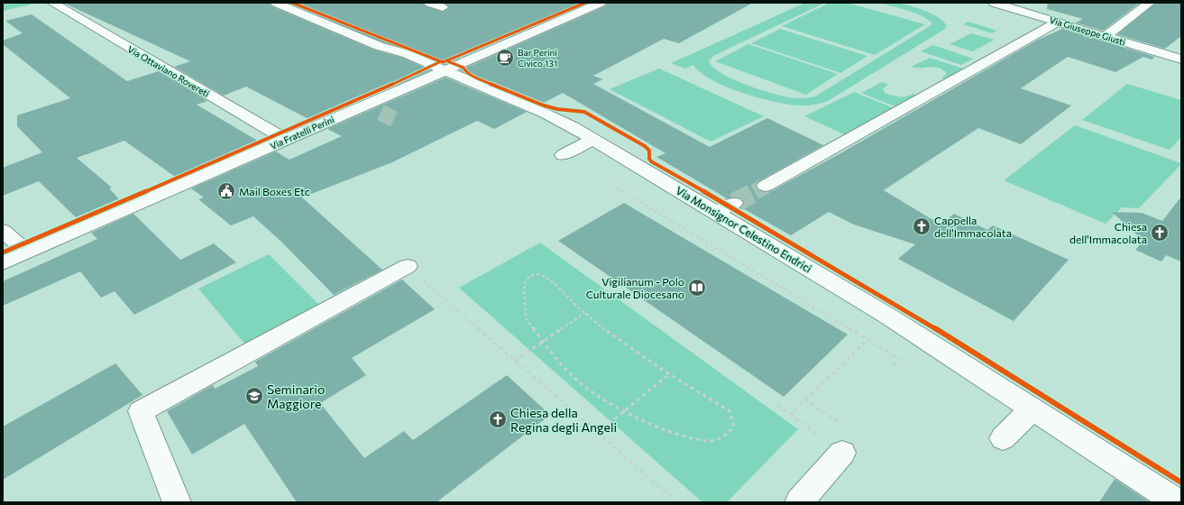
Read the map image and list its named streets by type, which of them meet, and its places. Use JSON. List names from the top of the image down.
{
  "streets": {
    "street": [
      "Via Giuseppe Giusti",
      "Via Ottaviano Rovereti",
      "Via Fratelli Perini",
      "Via Monsignor Celestino Endrici"
    ]
  },
  "crossings": [
    ["Via Ottaviano Rovereti", "Via Fratelli Perini"],
    ["Via Fratelli Perini", "Via Monsignor Celestino Endrici"]
  ],
  "places": {
    "cafe": ["Bar Perini Civico 131"],
    "public building": ["Mail Boxes Etc"],
    "church": ["Cappella dell'Immacolata", "Chiesa dell'Immacolata", "Chiesa della Regina degli Angeli"],
    "library": ["Vigilianum - Polo Culturale Diocesano"],
    "school or university": ["Seminario Maggiore"]
  }
}
